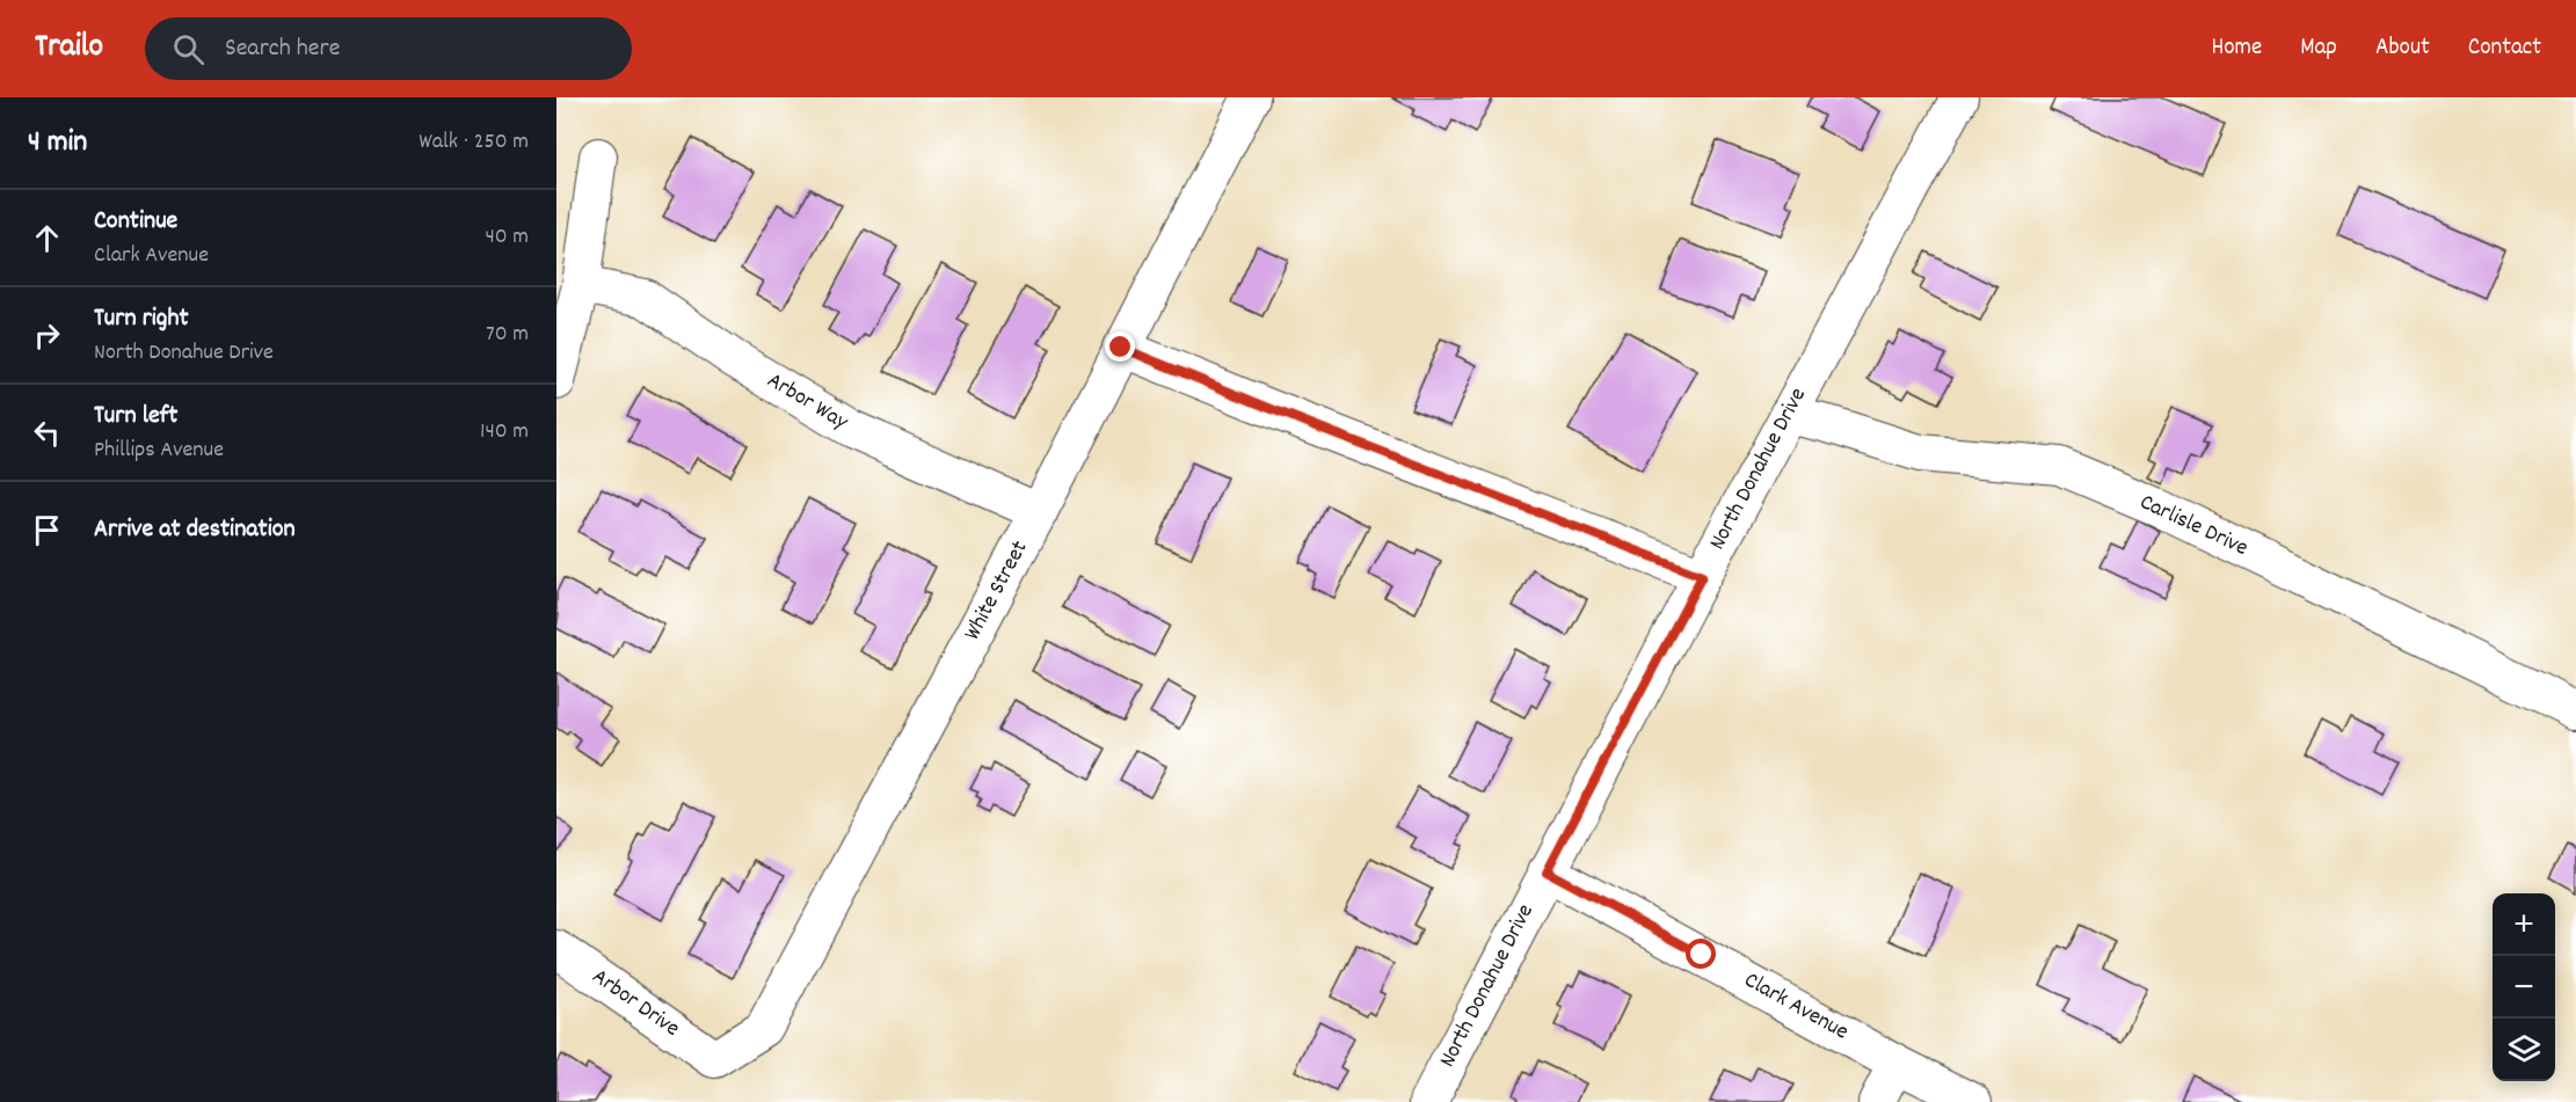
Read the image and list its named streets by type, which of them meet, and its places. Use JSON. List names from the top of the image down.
{
  "streets": {
    "street": [
      "Arbor Way",
      "North Donahue Drive",
      "Carlisle Drive",
      "White Street",
      "Arbor Drive",
      "Clark Avenue"
    ]
  },
  "crossings": [
    ["Arbor Way", "White Street"],
    ["North Donahue Drive", "Carlisle Drive"],
    ["North Donahue Drive", "Clark Avenue"],
    ["White Street", "Arbor Drive"]
  ],
  "page": {
    "header": "Trailo",
    "search": "Search here",
    "nav": [
      "Home",
      "Map",
      "About",
      "Contact"
    ],
    "heading": ["4 min", "Walk · 250 m"],
    "list": [
      ["Continue", "Clark Avenue", "40 m"],
      ["Turn right", "North Donahue Drive", "70 m"],
      ["Turn left", "Phillips Avenue", "140 m"],
      "Arrive at destination"
    ],
    "map_buttons": ["+", "−"]
  }
}
